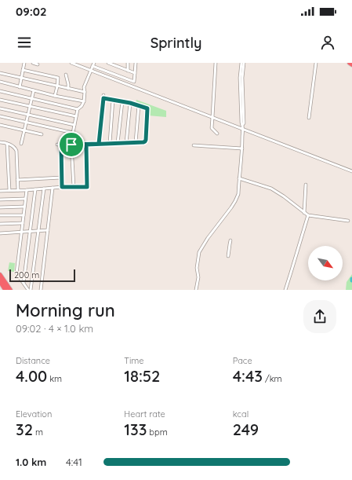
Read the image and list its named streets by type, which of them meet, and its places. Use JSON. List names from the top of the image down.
{
  "scale_bar": "200 m",
  "north": "bottom right",
  "page": {
    "status": "09:02",
    "header": "Sprintly",
    "scale": "200 m",
    "heading": ["Morning run", "09:02 · 4 × 1.0 km"],
    "stats": [
      ["Distance", "4.00 km"],
      ["Time", "18:52"],
      ["Pace", "4:43 /km"],
      ["Elevation", "32 m"],
      ["Heart rate", "133 bpm"],
      ["kcal", "249"]
    ],
    "list": [
      {
        "name": "1.0 km",
        "note": "4:41"
      }
    ]
  }
}
